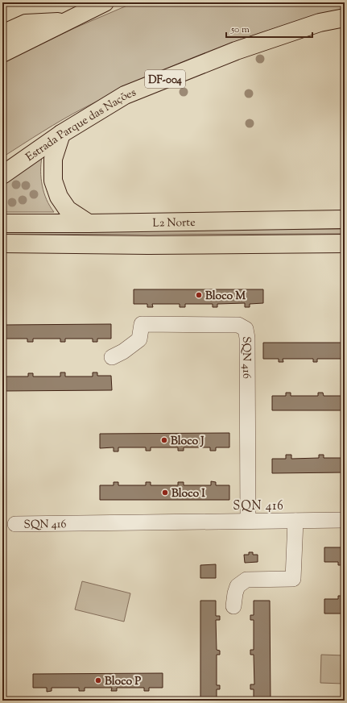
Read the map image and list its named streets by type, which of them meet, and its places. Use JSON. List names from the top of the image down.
{
  "streets": {
    "main road": ["DF-004", "Estrada Parque das Nações", "L2 Norte"],
    "street": ["SQN 416"]
  },
  "districts": ["SQN 416"],
  "places": [
    "Bloco M",
    "Bloco J",
    "Bloco I",
    "Bloco P"
  ],
  "scale_bar": "50 m"
}
